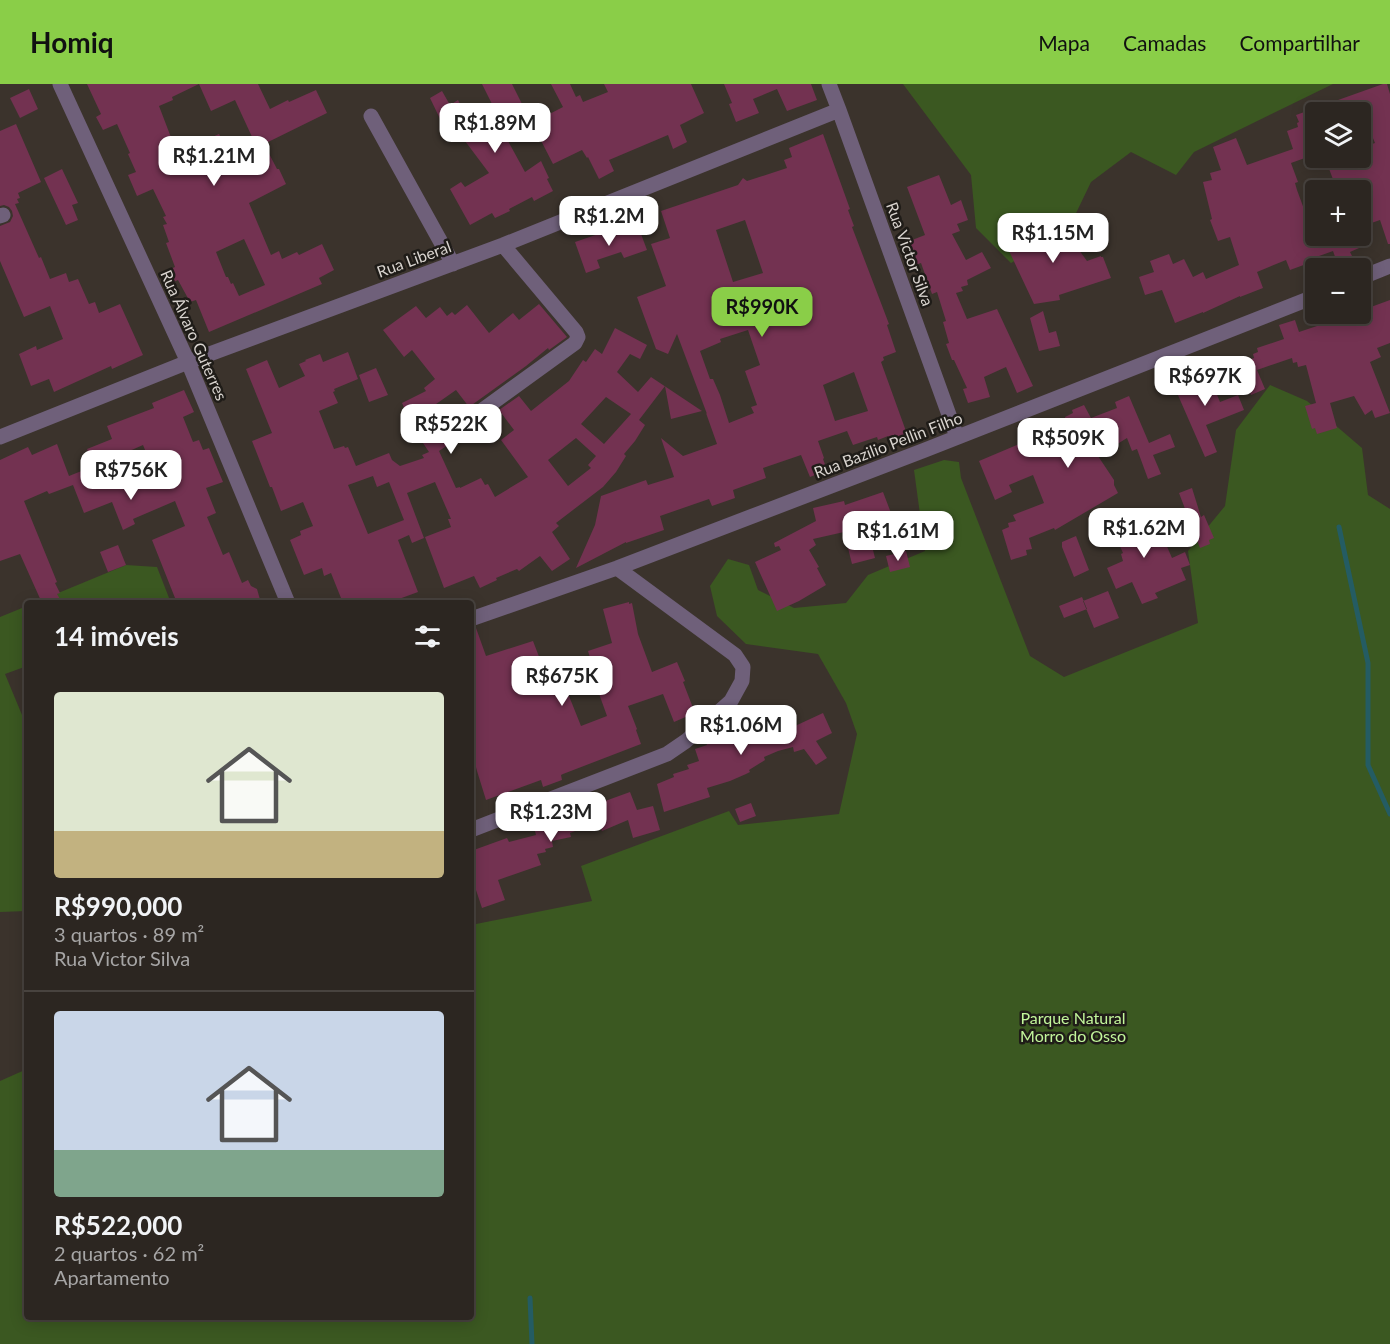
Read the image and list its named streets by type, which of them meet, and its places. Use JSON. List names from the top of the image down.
{
  "streets": {
    "street": [
      "Rua Victor Silva",
      "Rua Liberal",
      "Rua Álvaro Guterres",
      "Rua Bazilio Pellin Filho"
    ]
  },
  "crossings": [
    ["Rua Victor Silva", "Rua Liberal"],
    ["Rua Victor Silva", "Rua Bazilio Pellin Filho"],
    ["Rua Liberal", "Rua Álvaro Guterres"]
  ],
  "parks": ["Parque Natural Morro do Osso"],
  "page": {
    "header": "Homiq",
    "nav": ["Mapa", "Camadas", "Compartilhar"],
    "map_buttons": ["+", "−"],
    "price": [
      "R$1.89M",
      "R$1.21M",
      "R$1.2M",
      "R$1.15M",
      "R$990K",
      "R$697K",
      "R$522K",
      "R$509K",
      "R$756K",
      "R$1.62M",
      "R$1.61M",
      "R$675K",
      "R$1.06M",
      "R$1.23M"
    ],
    "heading": "14 imóveis",
    "list": [
      {
        "name": "R$990,000",
        "note": "3 quartos · 89 m² · Rua Victor Silva"
      },
      {
        "name": "R$522,000",
        "note": "2 quartos · 62 m² · Apartamento"
      }
    ]
  }
}
